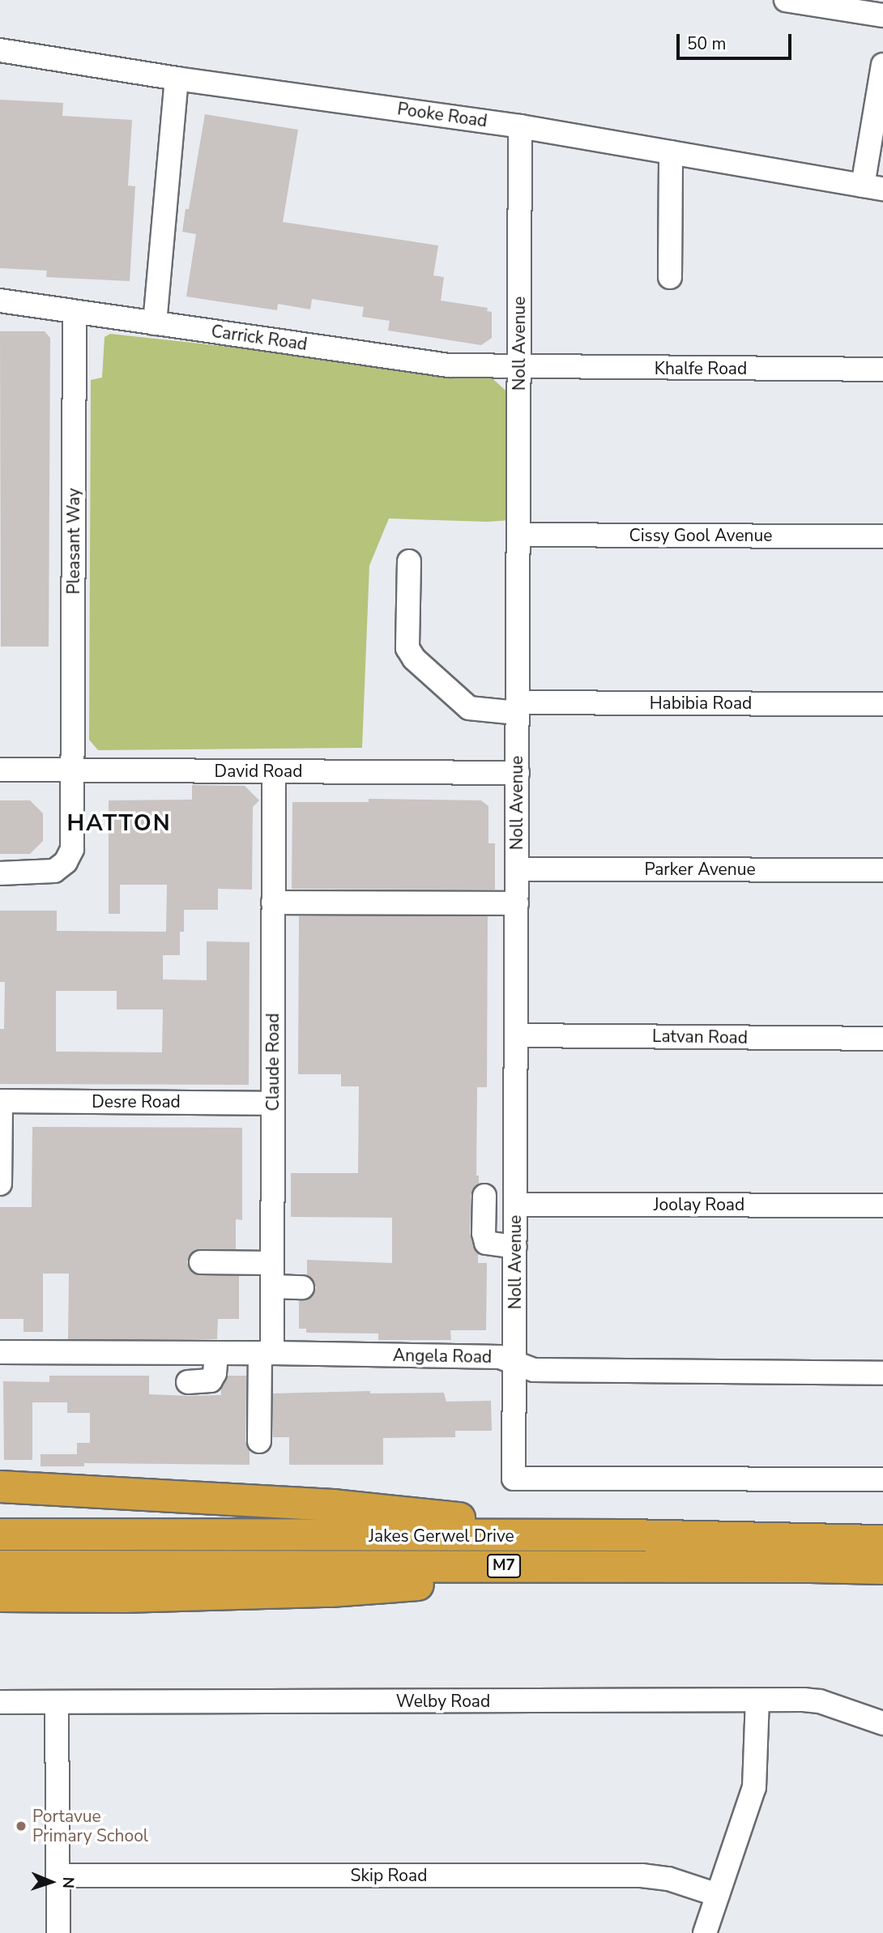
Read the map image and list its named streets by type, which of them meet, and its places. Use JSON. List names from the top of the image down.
{
  "streets": {
    "highway": ["Jakes Gerwel Drive", "M7"],
    "street": [
      "Pooke Road",
      "Carrick Road",
      "Noll Avenue",
      "Khalfe Road",
      "Cissy Gool Avenue",
      "Pleasant Way",
      "Habibia Road",
      "David Road",
      "Parker Avenue",
      "Latvan Road",
      "Claude Road",
      "Desre Road",
      "Joolay Road",
      "Angela Road",
      "Welby Road",
      "Skip Road"
    ]
  },
  "crossings": [
    ["Pooke Road", "Noll Avenue"],
    ["Carrick Road", "Noll Avenue"],
    ["Carrick Road", "Khalfe Road"],
    ["Carrick Road", "Pleasant Way"],
    ["Noll Avenue", "Khalfe Road"],
    ["Noll Avenue", "Cissy Gool Avenue"],
    ["Noll Avenue", "Habibia Road"],
    ["Noll Avenue", "David Road"],
    ["Noll Avenue", "Parker Avenue"],
    ["Noll Avenue", "Latvan Road"],
    ["Noll Avenue", "Joolay Road"],
    ["Noll Avenue", "Angela Road"],
    ["Pleasant Way", "David Road"],
    ["David Road", "Claude Road"],
    ["Claude Road", "Desre Road"],
    ["Claude Road", "Angela Road"]
  ],
  "districts": ["HATTON"],
  "places": ["Portavue Primary School"],
  "scale_bar": "50 m",
  "north": "right"
}
